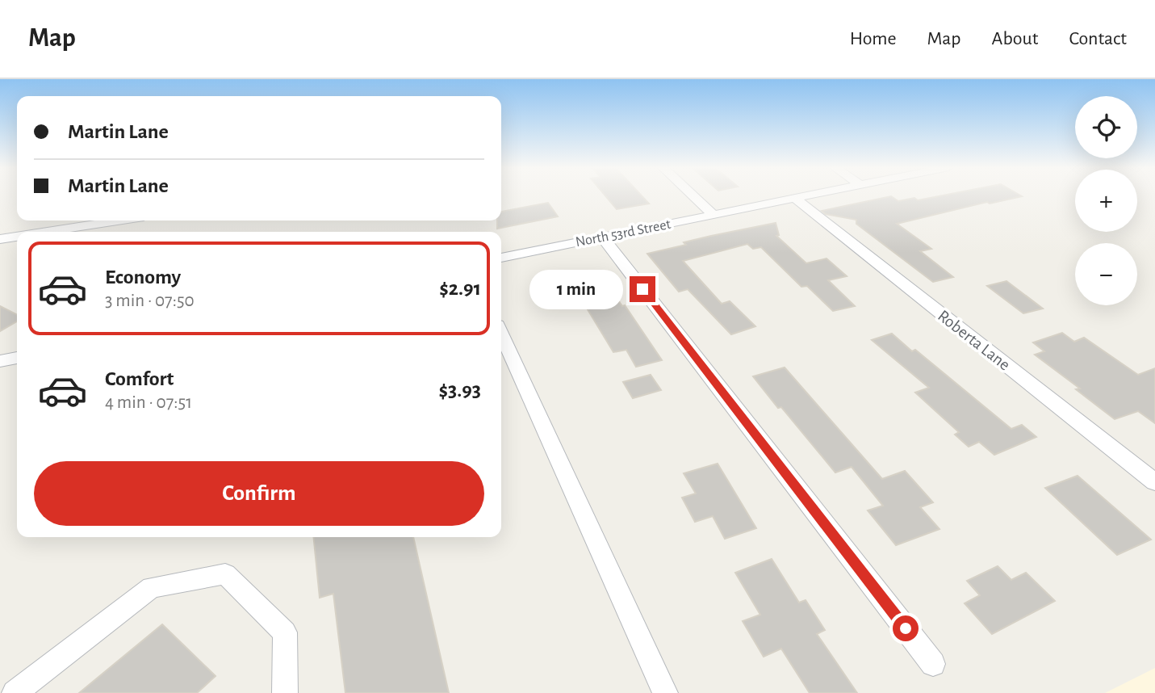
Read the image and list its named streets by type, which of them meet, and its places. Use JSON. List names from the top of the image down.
{
  "streets": {
    "street": ["North 53rd Street", "Roberta Lane"]
  },
  "crossings": [
    ["North 53rd Street", "Roberta Lane"]
  ],
  "page": {
    "header": "Map",
    "nav": [
      "Home",
      "Map",
      "About",
      "Contact"
    ],
    "map_buttons": ["+", "−"],
    "banner": ["Martin Lane", "Martin Lane"],
    "list": [
      {
        "name": "Economy",
        "note": "3 min · 07:50",
        "value": "$2.91"
      },
      {
        "name": "Comfort",
        "note": "4 min · 07:51",
        "value": "$3.93"
      }
    ],
    "bubble": "1 min",
    "buttons": "Confirm"
  }
}
